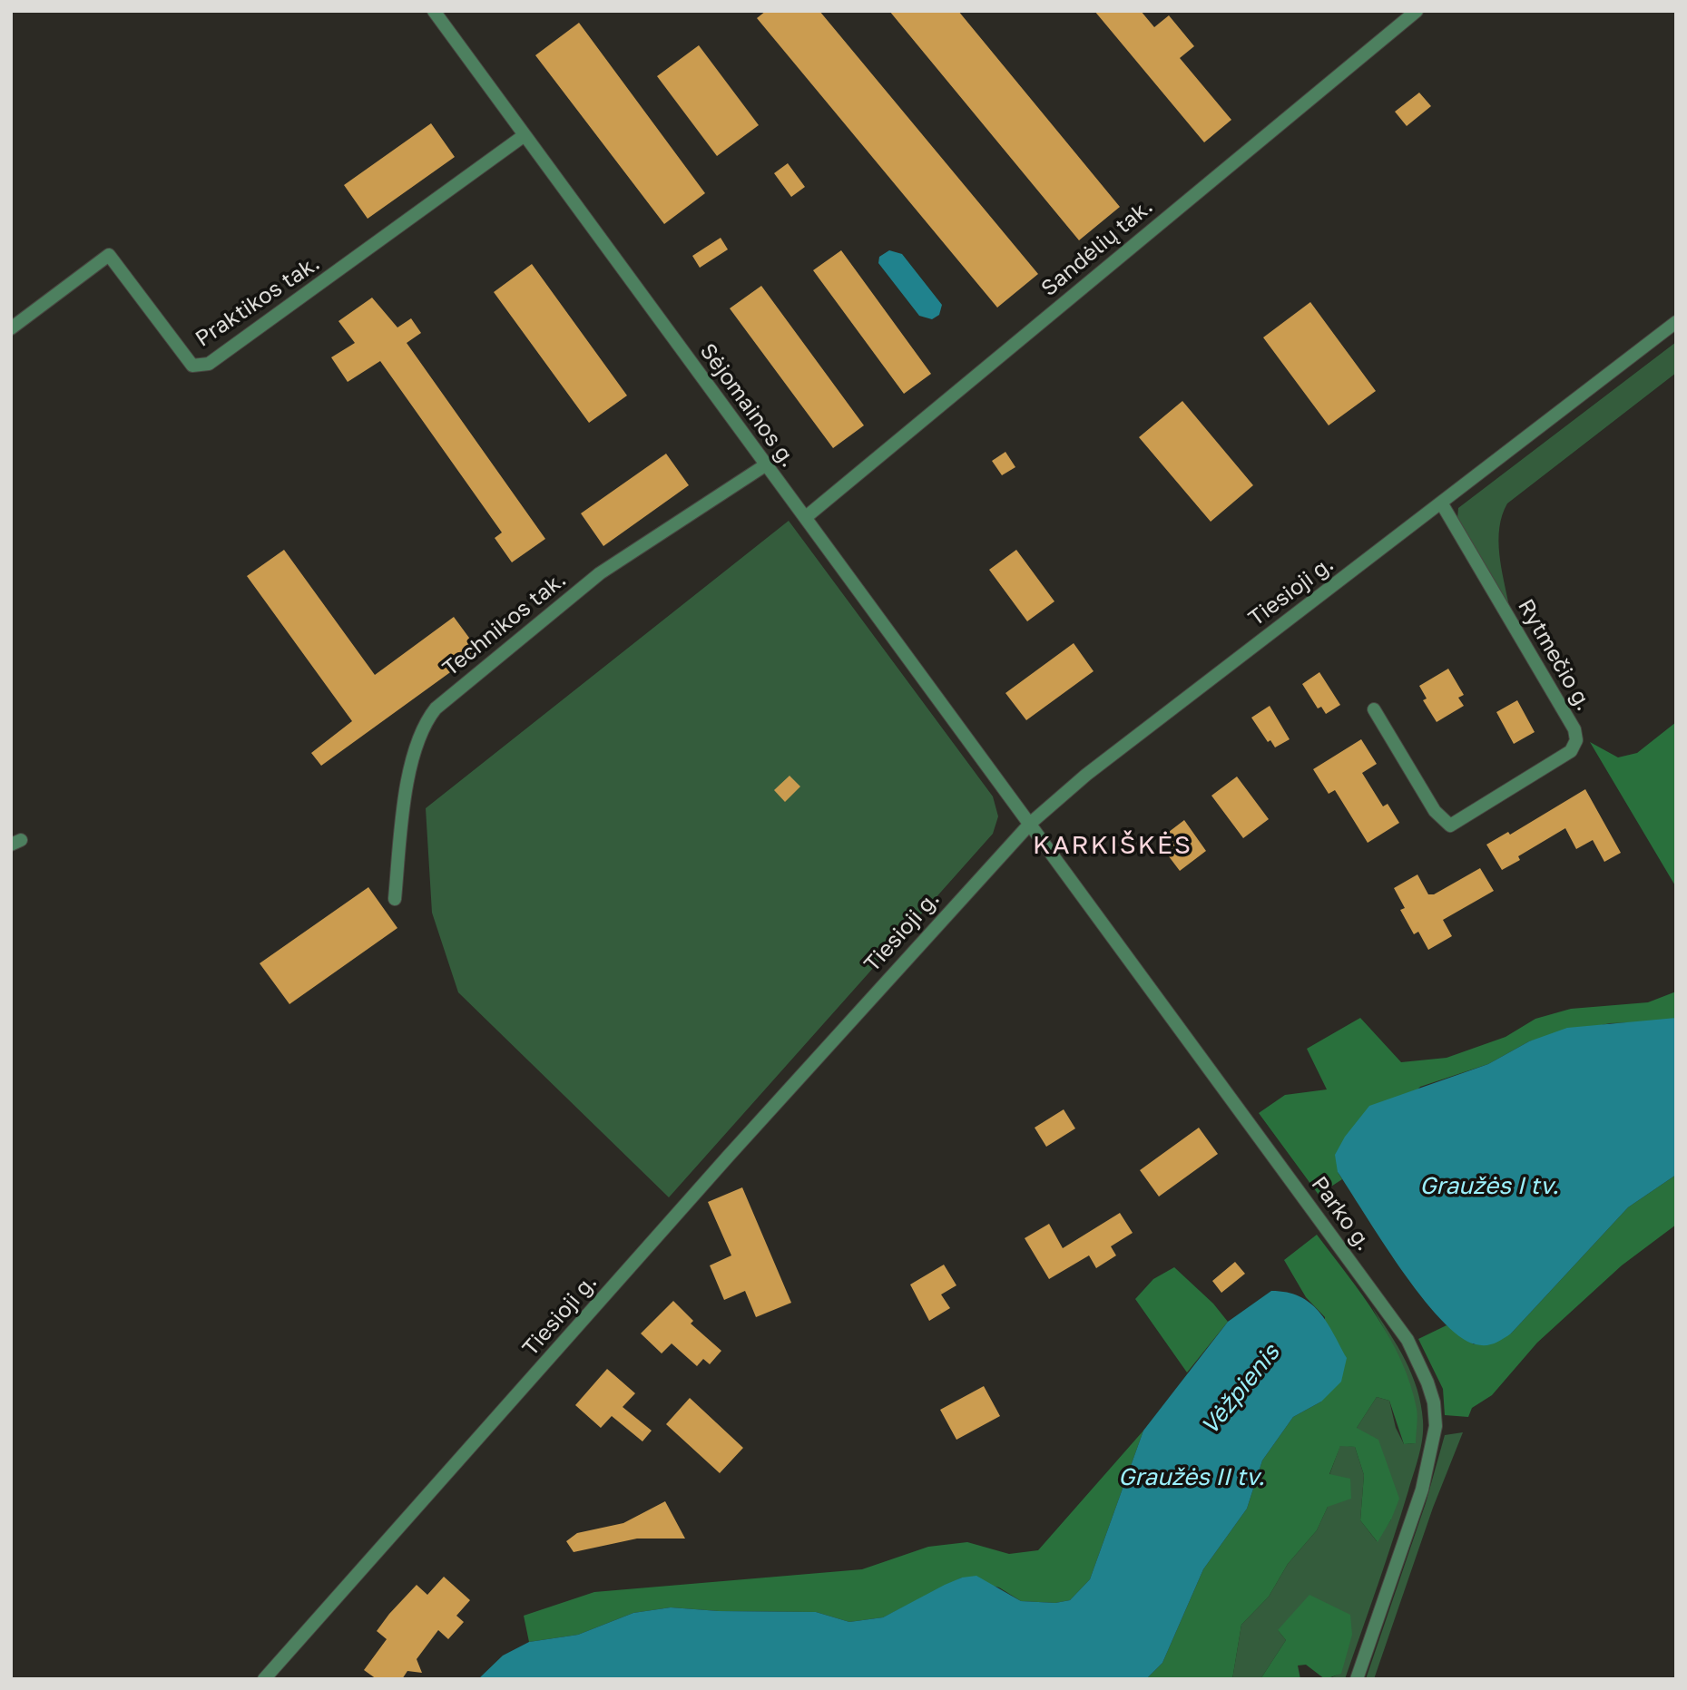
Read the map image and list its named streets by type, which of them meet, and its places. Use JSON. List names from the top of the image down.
{
  "streets": {
    "street": [
      "Sandėlių tak.",
      "Praktikos tak.",
      "Sėjomainos g.",
      "Tiesioji g.",
      "Technikos tak.",
      "Rytmečio g.",
      "Parko g."
    ]
  },
  "crossings": [
    ["Sandėlių tak.", "Sėjomainos g."],
    ["Praktikos tak.", "Sėjomainos g."],
    ["Sėjomainos g.", "Tiesioji g."],
    ["Sėjomainos g.", "Technikos tak."],
    ["Sėjomainos g.", "Parko g."],
    ["Tiesioji g.", "Rytmečio g."],
    ["Tiesioji g.", "Parko g."]
  ],
  "districts": ["KARKIŠKĖS"],
  "water": ["Graužės I tv.", "Vėžpienis", "Graužės II tv."]
}
